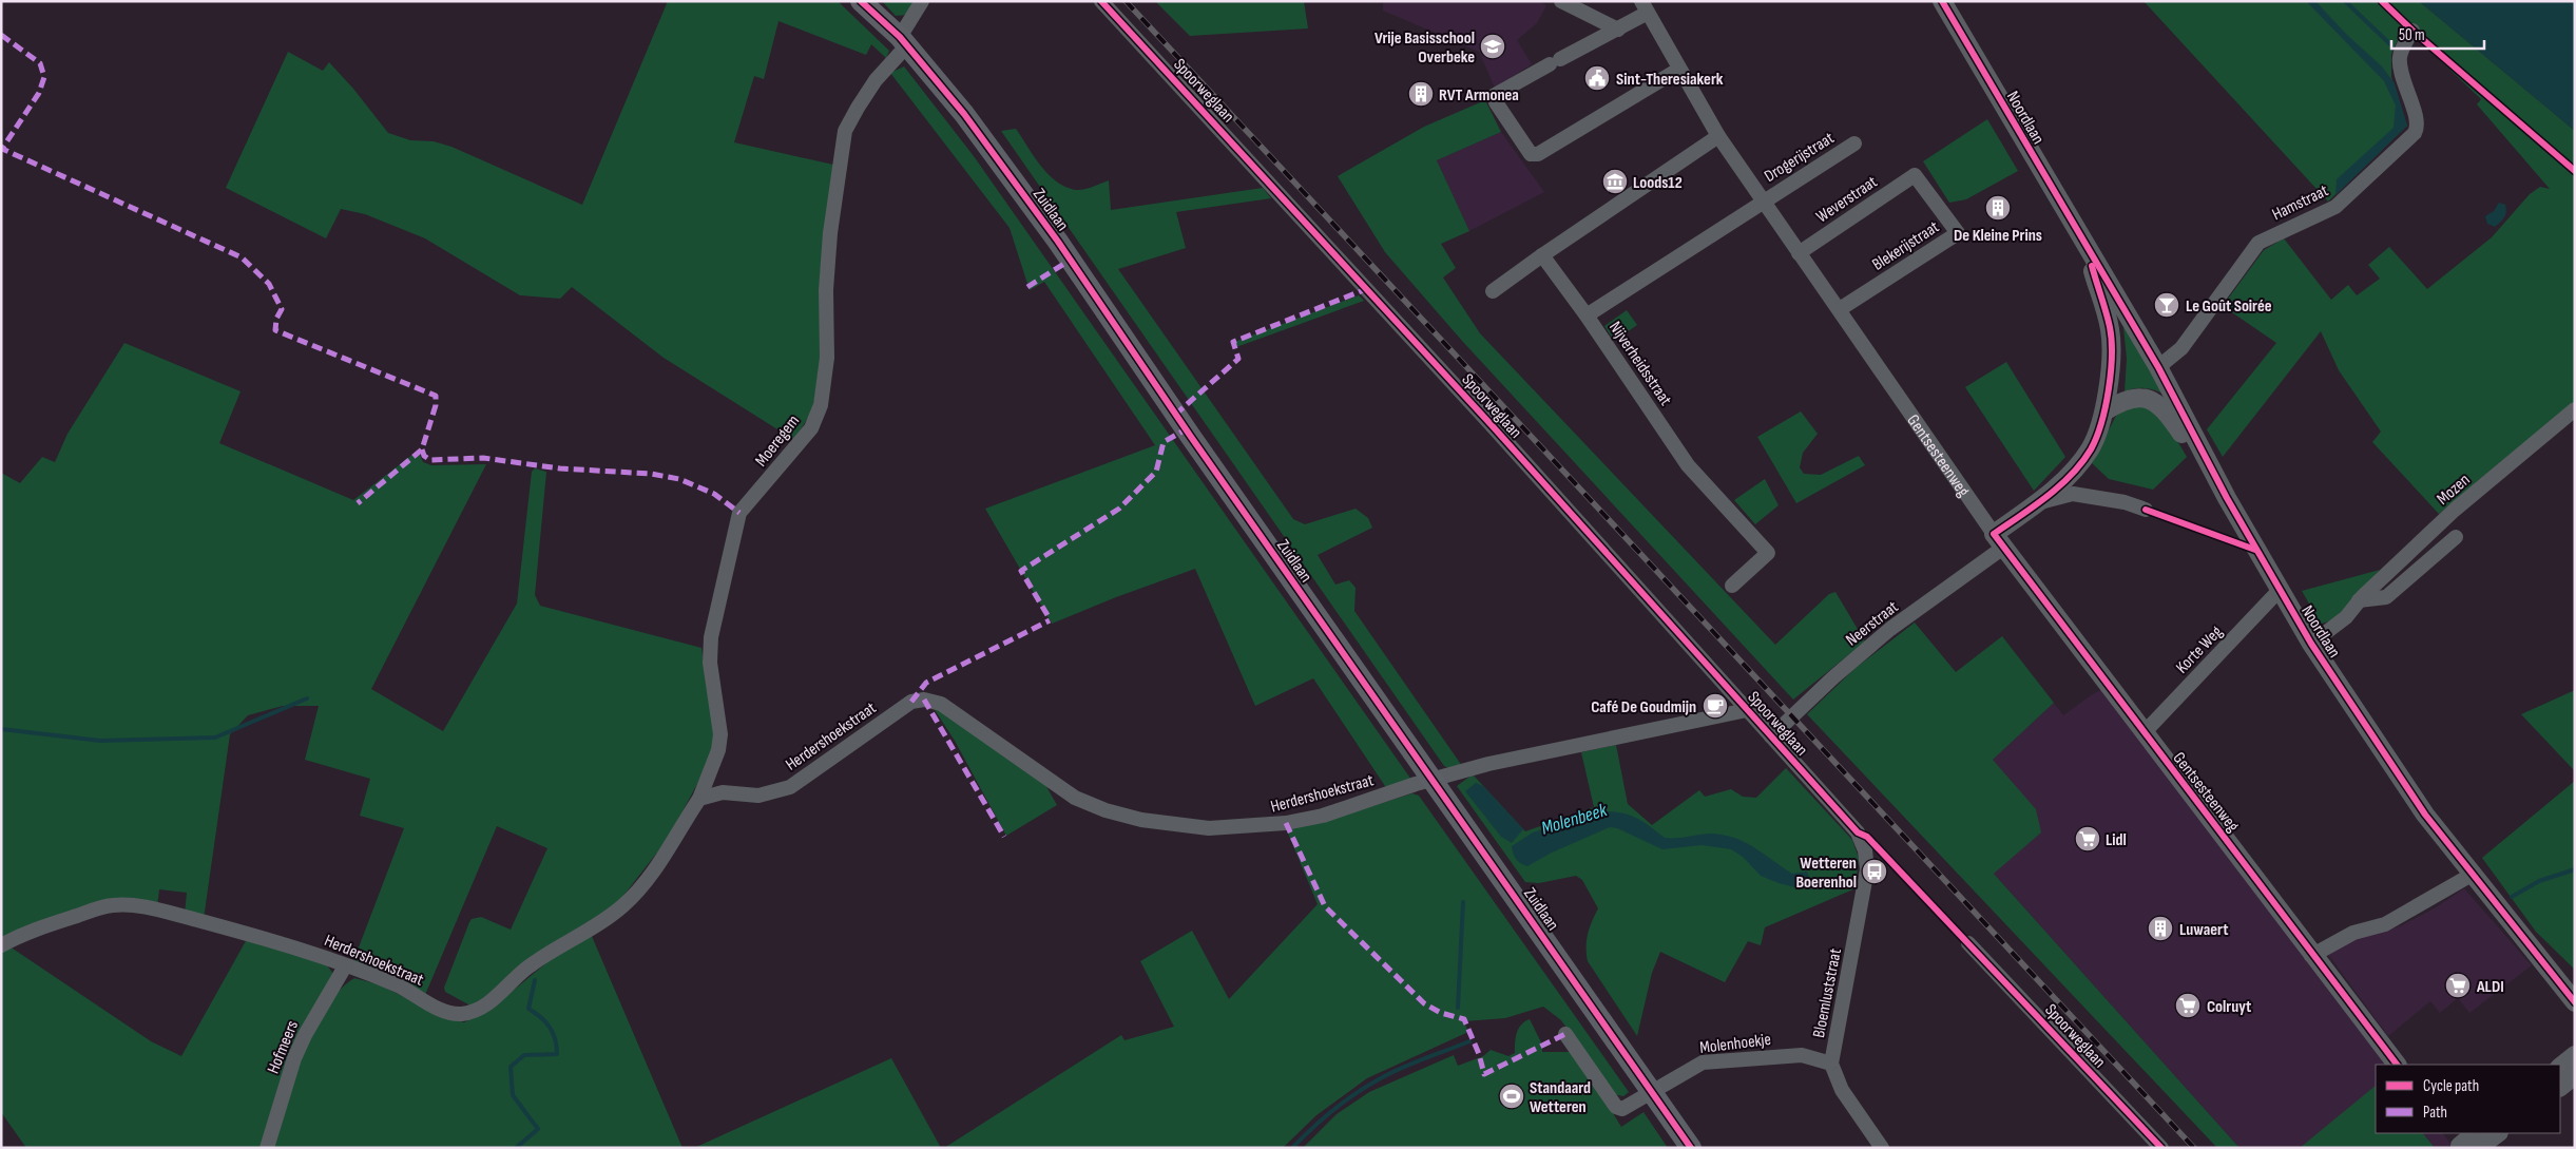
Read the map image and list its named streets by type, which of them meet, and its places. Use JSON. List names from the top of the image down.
{
  "streets": {
    "main road": ["Zuidlaan"],
    "street": [
      "Spoorweglaan",
      "Noordlaan",
      "Drogerijstraat",
      "Weverstraat",
      "Hamstraat",
      "Blekerijstraat",
      "Nijverheidsstraat",
      "Moeregem",
      "Gentsesteenweg",
      "Mozen",
      "Neerstraat",
      "Korte Weg",
      "Herdershoekstraat",
      "Bloemluststraat",
      "Molenhoekje",
      "Hofmeers"
    ]
  },
  "crossings": [
    ["Spoorweglaan", "Neerstraat"],
    ["Spoorweglaan", "Herdershoekstraat"],
    ["Spoorweglaan", "Bloemluststraat"],
    ["Noordlaan", "Hamstraat"],
    ["Noordlaan", "Gentsesteenweg"],
    ["Noordlaan", "Mozen"],
    ["Noordlaan", "Neerstraat"],
    ["Noordlaan", "Korte Weg"],
    ["Drogerijstraat", "Nijverheidsstraat"],
    ["Drogerijstraat", "Gentsesteenweg"],
    ["Weverstraat", "Blekerijstraat"],
    ["Weverstraat", "Gentsesteenweg"],
    ["Zuidlaan", "Moeregem"],
    ["Zuidlaan", "Herdershoekstraat"],
    ["Zuidlaan", "Molenhoekje"],
    ["Blekerijstraat", "Gentsesteenweg"],
    ["Nijverheidsstraat", "Gentsesteenweg"],
    ["Moeregem", "Herdershoekstraat"],
    ["Gentsesteenweg", "Neerstraat"],
    ["Gentsesteenweg", "Korte Weg"],
    ["Herdershoekstraat", "Hofmeers"],
    ["Bloemluststraat", "Molenhoekje"]
  ],
  "water": ["Molenbeek"],
  "places": {
    "school or university": ["Vrije Basisschool Overbeke"],
    "public building": ["Sint-Theresiakerk"],
    "building": ["RVT Armonea", "De Kleine Prins", "Luwaert"],
    "museum": ["Loods12"],
    "bar": ["Le Goût Soirée"],
    "cafe": ["Café De Goudmijn"],
    "supermarket": ["Lidl", "ALDI", "Colruyt"],
    "bus stop": ["Wetteren Boerenhol"],
    "sports": ["Standaard Wetteren"]
  },
  "legend": ["Cycle path", "Path"],
  "scale_bar": "50 m"
}
